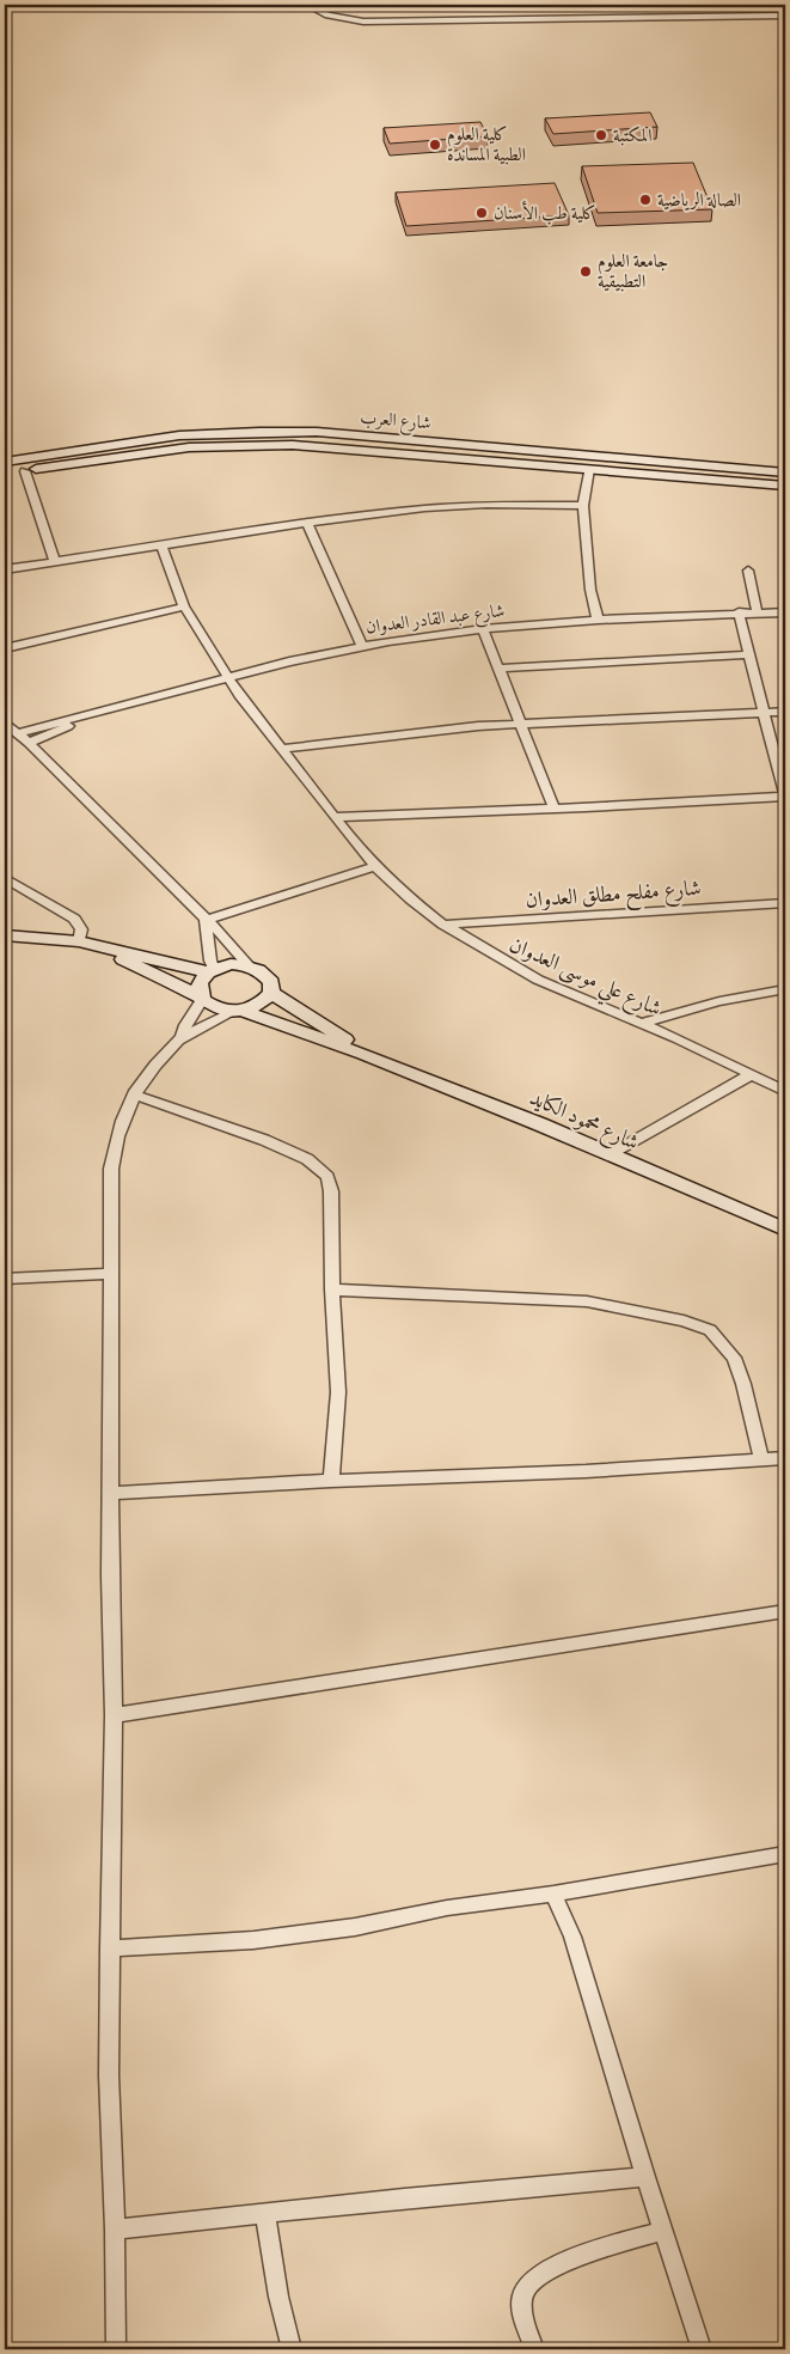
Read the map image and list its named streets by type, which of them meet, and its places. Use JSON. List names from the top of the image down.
{
  "streets": {
    "main road": ["شارع العرب", "شارع محمود الكايد"],
    "street": ["شارع عبد القادر العدوان", "شارع مفلح مطلق العدوان", "شارع علي موسى العدوان"]
  },
  "crossings": [
    ["شارع عبد القادر العدوان", "شارع علي موسى العدوان"],
    ["شارع مفلح مطلق العدوان", "شارع علي موسى العدوان"]
  ],
  "places": [
    "المكتبة",
    "كلية العلوم الطبية المساندة",
    "الصالة الرياضية",
    "كلية طب الأسنان",
    "جامعة العلوم التطبيقية"
  ]
}
